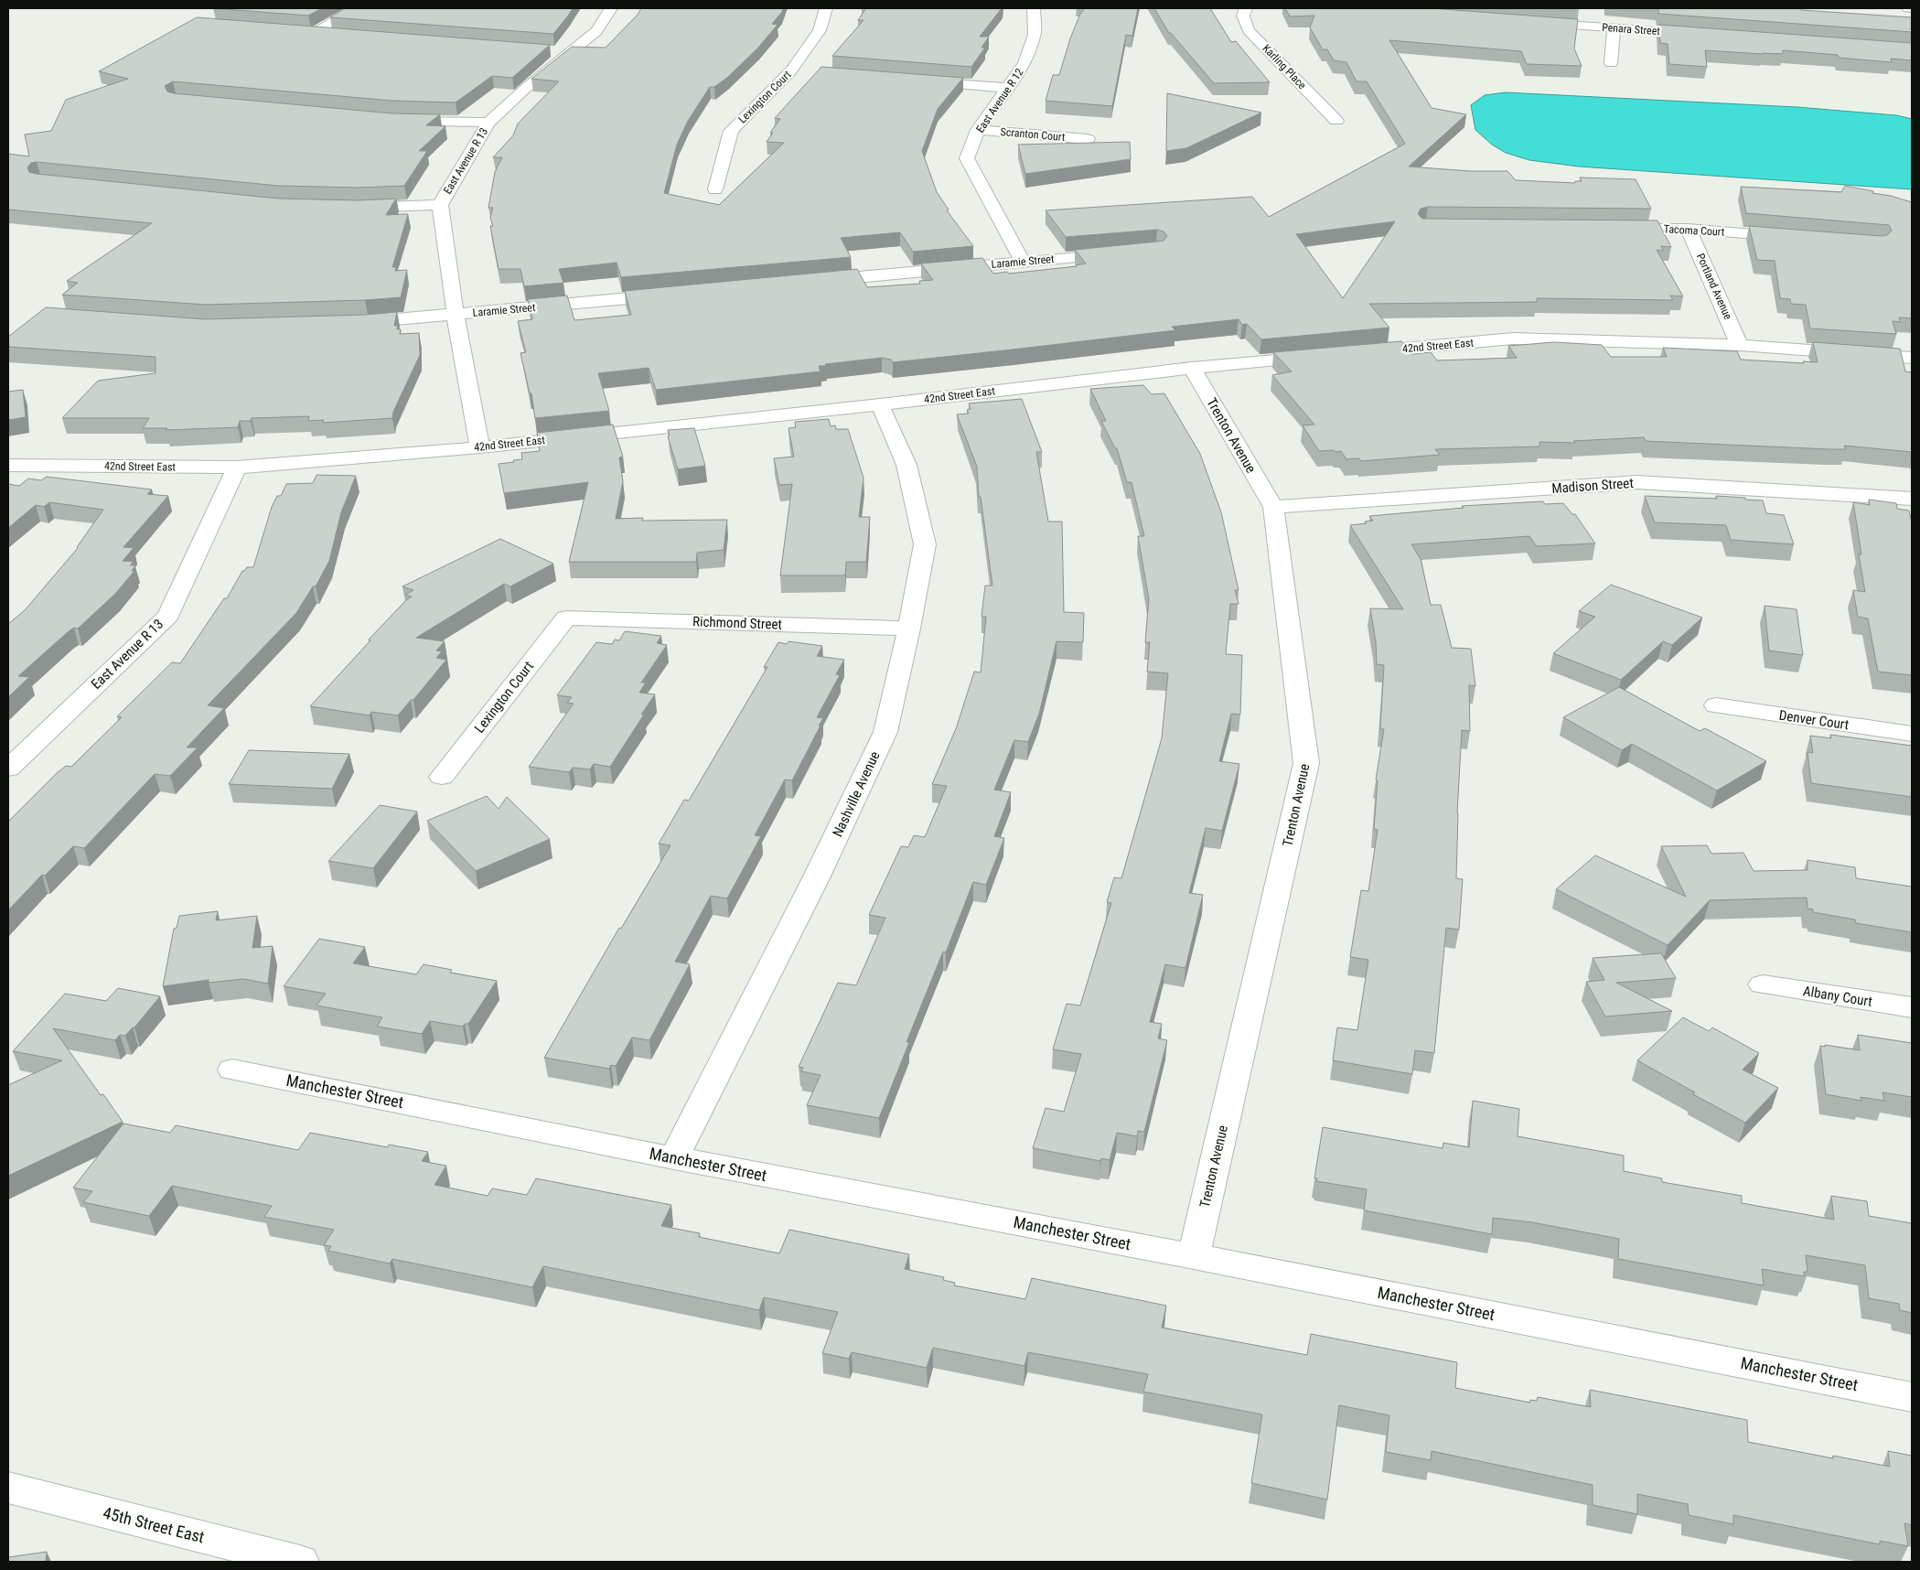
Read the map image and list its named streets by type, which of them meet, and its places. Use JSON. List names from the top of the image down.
{
  "streets": {
    "street": [
      "Penara Street",
      "Karling Place",
      "Lexington Court",
      "East Avenue R 12",
      "Scranton Court",
      "East Avenue R 13",
      "Tacoma Court",
      "Laramie Street",
      "Portland Avenue",
      "42nd Street East",
      "Trenton Avenue",
      "Madison Street",
      "Richmond Street",
      "Denver Court",
      "Nashville Avenue",
      "Albany Court",
      "Manchester Street",
      "45th Street East"
    ]
  },
  "crossings": [
    ["Lexington Court", "Richmond Street"],
    ["East Avenue R 12", "Scranton Court"],
    ["East Avenue R 12", "Laramie Street"],
    ["East Avenue R 13", "Laramie Street"],
    ["East Avenue R 13", "42nd Street East"],
    ["Tacoma Court", "Portland Avenue"],
    ["Portland Avenue", "42nd Street East"],
    ["42nd Street East", "Trenton Avenue"],
    ["42nd Street East", "Nashville Avenue"],
    ["Trenton Avenue", "Madison Street"],
    ["Trenton Avenue", "Manchester Street"],
    ["Richmond Street", "Nashville Avenue"],
    ["Nashville Avenue", "Manchester Street"]
  ]
}
